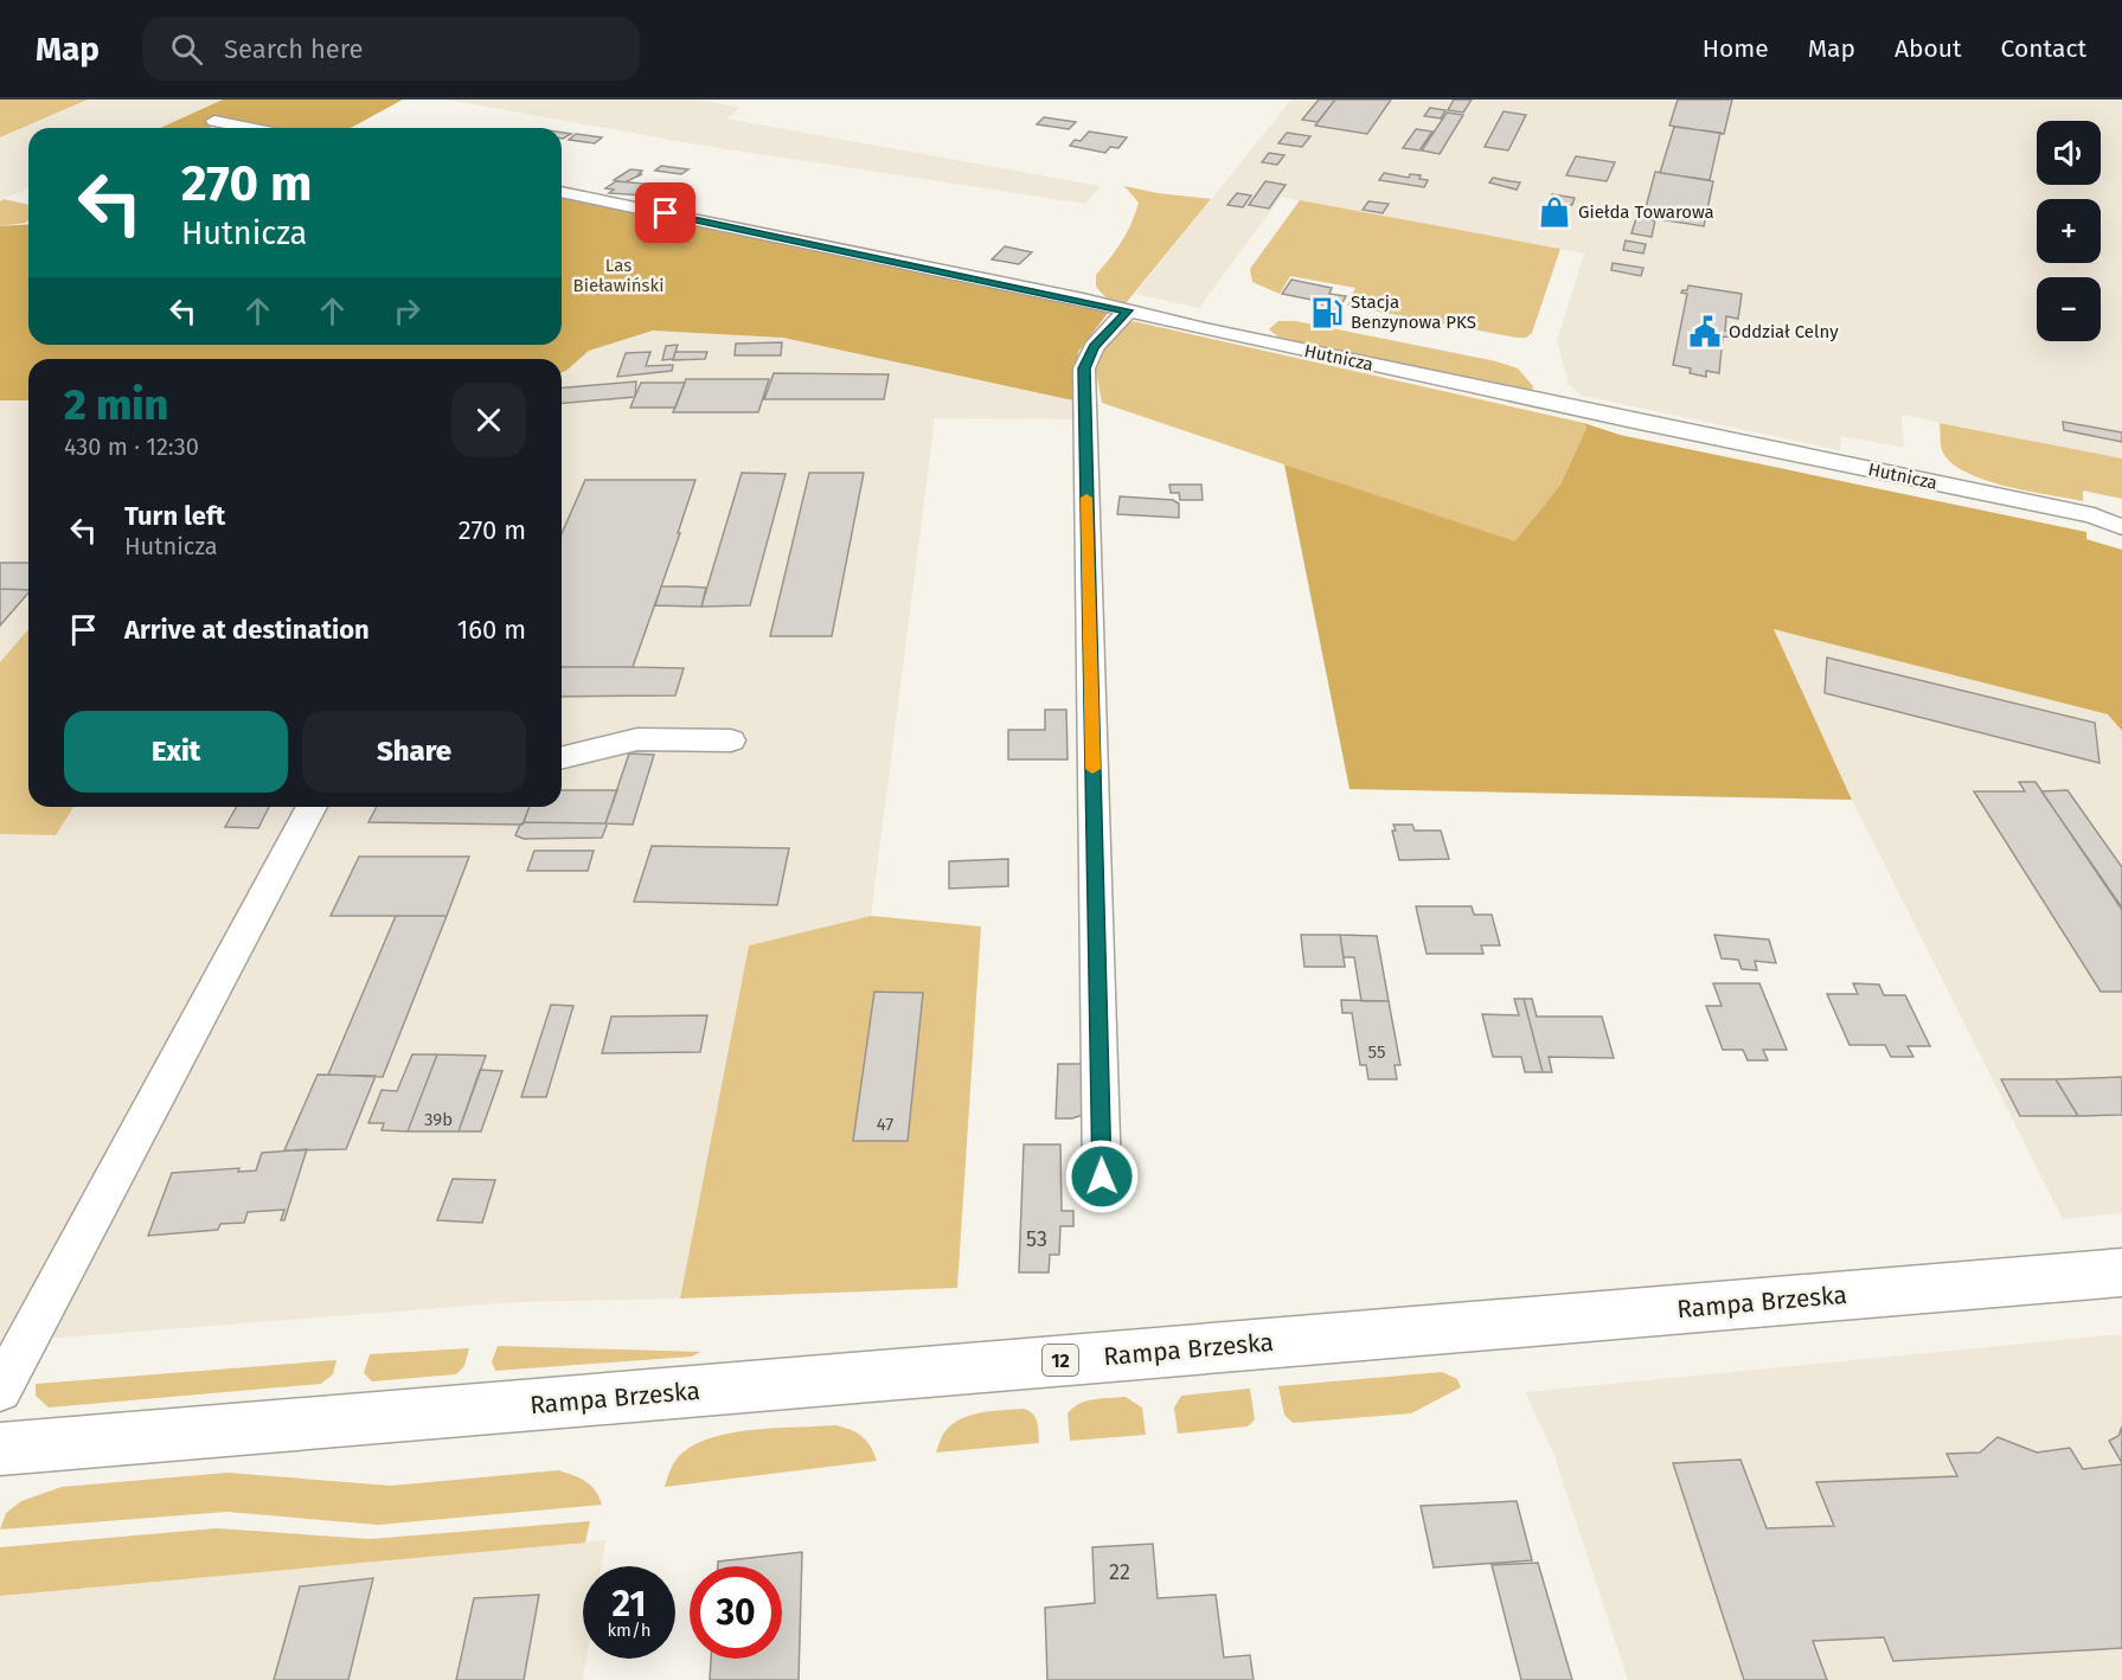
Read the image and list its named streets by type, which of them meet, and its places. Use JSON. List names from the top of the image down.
{
  "streets": {
    "highway": ["Rampa Brzeska", "12"],
    "street": ["Hutnicza"]
  },
  "parks": ["Las Bieławiński"],
  "places": {
    "shop": ["Giełda Towarowa"],
    "fuel station": ["Stacja Benzynowa PKS"],
    "public building": ["Oddział Celny"]
  },
  "house_numbers": [
    "55",
    "39b",
    "47",
    "53",
    "22"
  ],
  "page": {
    "header": "Map",
    "search": "Search here",
    "nav": [
      "Home",
      "Map",
      "About",
      "Contact"
    ],
    "map_buttons": ["+", "−"],
    "turn": ["270 m", "Hutnicza"],
    "heading": ["2 min", "430 m · 12:30"],
    "list": [
      {
        "name": "Turn left",
        "note": "Hutnicza",
        "value": "270 m"
      },
      {
        "name": "Arrive at destination",
        "value": "160 m"
      }
    ],
    "buttons": ["Exit", "Share"],
    "speed": "21 km/h",
    "limit": "30"
  }
}
